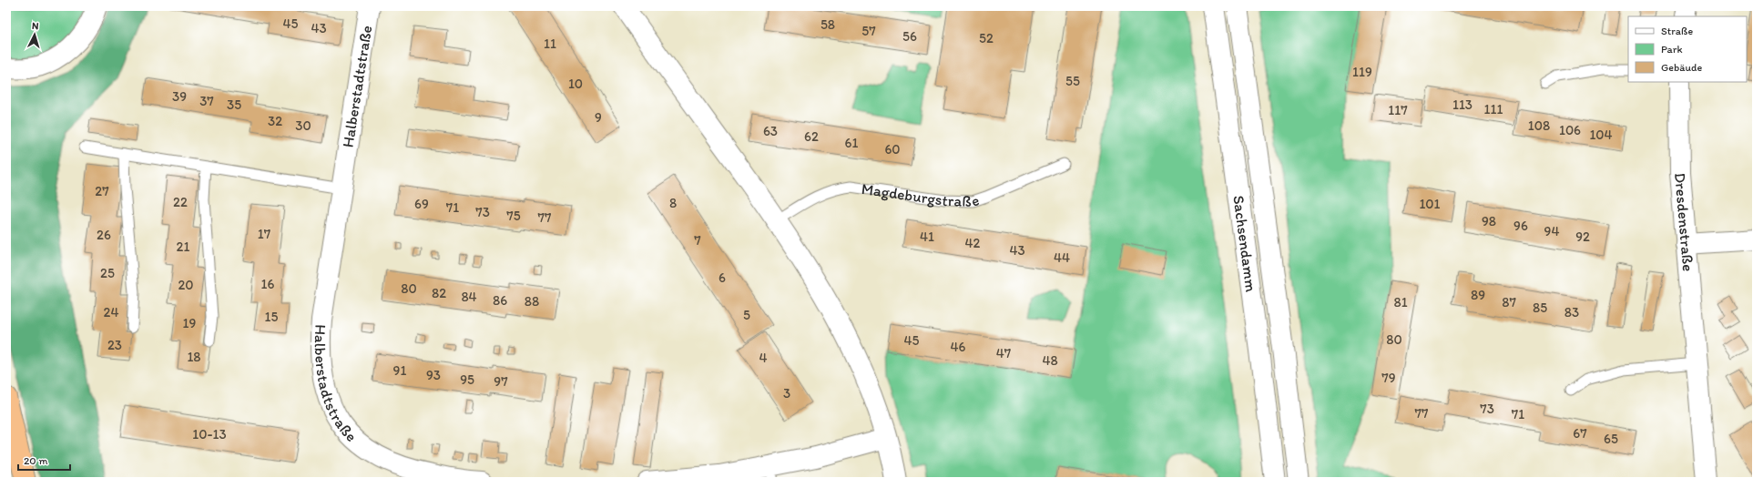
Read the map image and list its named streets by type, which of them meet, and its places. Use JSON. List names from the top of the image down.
{
  "streets": {
    "street": ["Halberstadtstraße", "Dresdenstraße", "Sachsendamm"],
    "lane": ["Magdeburgstraße"]
  },
  "house_numbers": [
    "45",
    "58",
    "43",
    "57",
    "56",
    "52",
    "11",
    "119",
    "55",
    "10",
    "39",
    "37",
    "35",
    "113",
    "111",
    "117",
    "9",
    "32",
    "30",
    "108",
    "106",
    "63",
    "104",
    "62",
    "61",
    "60",
    "27",
    "22",
    "8",
    "69",
    "101",
    "71",
    "73",
    "75",
    "77",
    "98",
    "96",
    "94",
    "17",
    "26",
    "41",
    "92",
    "7",
    "42",
    "21",
    "43",
    "44",
    "25",
    "6",
    "16",
    "20",
    "80",
    "82",
    "89",
    "84",
    "86",
    "88",
    "81",
    "87",
    "85",
    "24",
    "83",
    "5",
    "15",
    "19",
    "80",
    "45",
    "23",
    "46",
    "47",
    "18",
    "4",
    "48",
    "91",
    "93",
    "79",
    "95",
    "97",
    "3",
    "73",
    "77",
    "71",
    "67",
    "10-13",
    "65"
  ],
  "legend": ["Straße", "Park", "Gebäude"],
  "scale_bar": "20 m",
  "north": "top"
}
